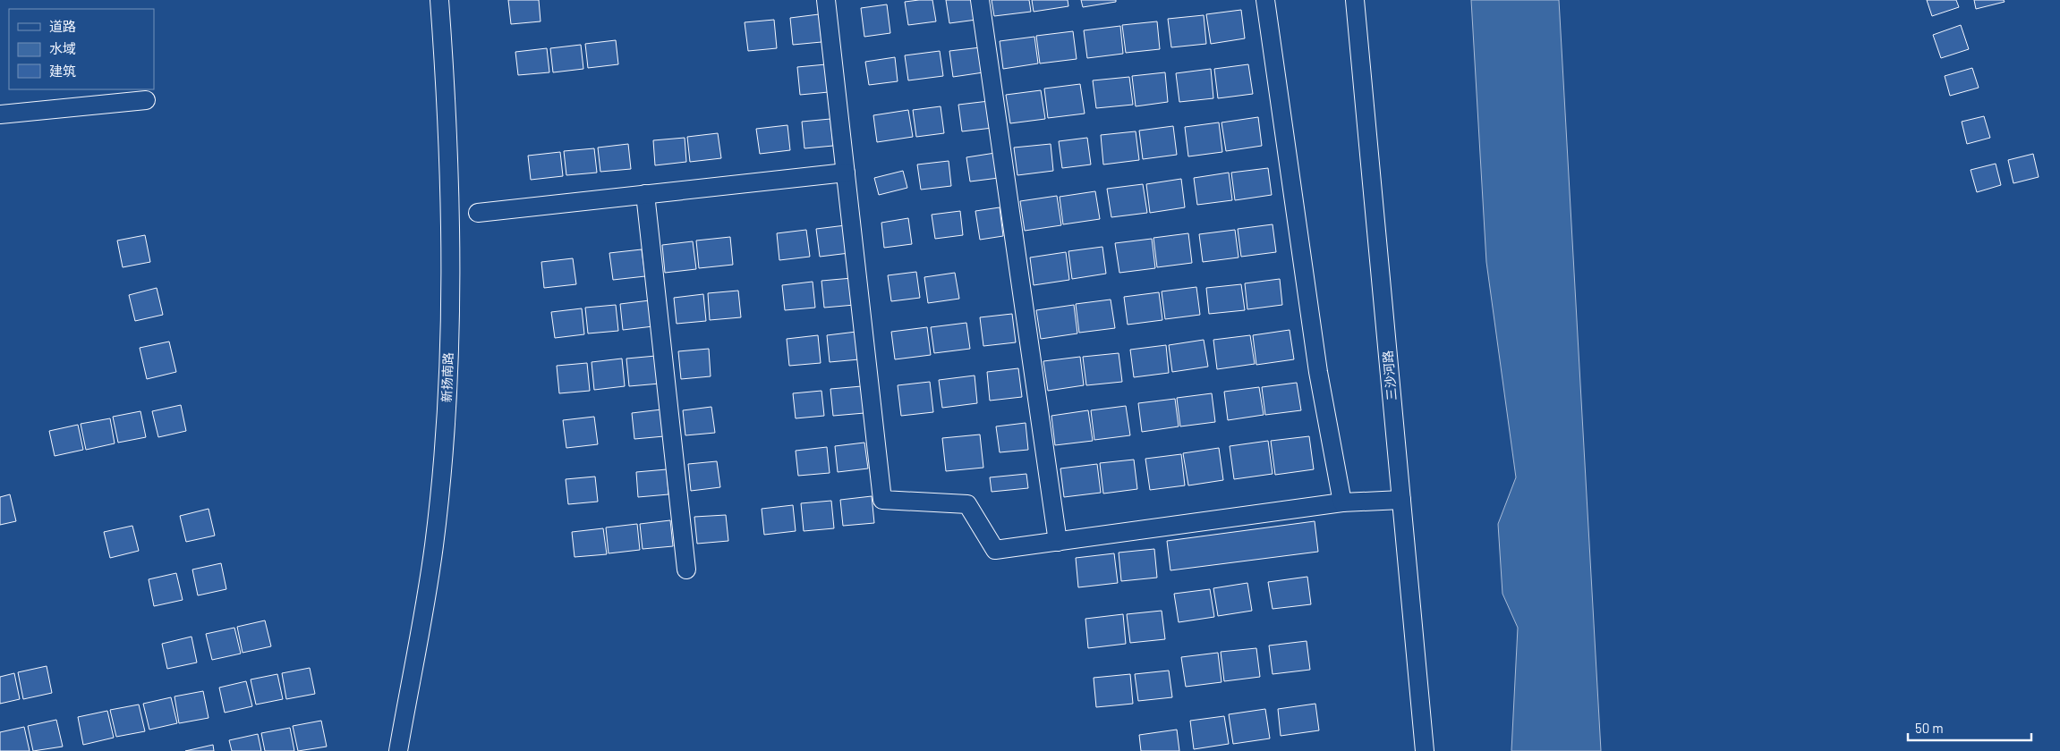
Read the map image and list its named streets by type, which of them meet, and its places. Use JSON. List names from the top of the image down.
{
  "streets": {
    "street": ["三沙河路", "新扬南路"]
  },
  "legend": ["道路", "水域", "建筑"],
  "scale_bar": "50 m"
}
